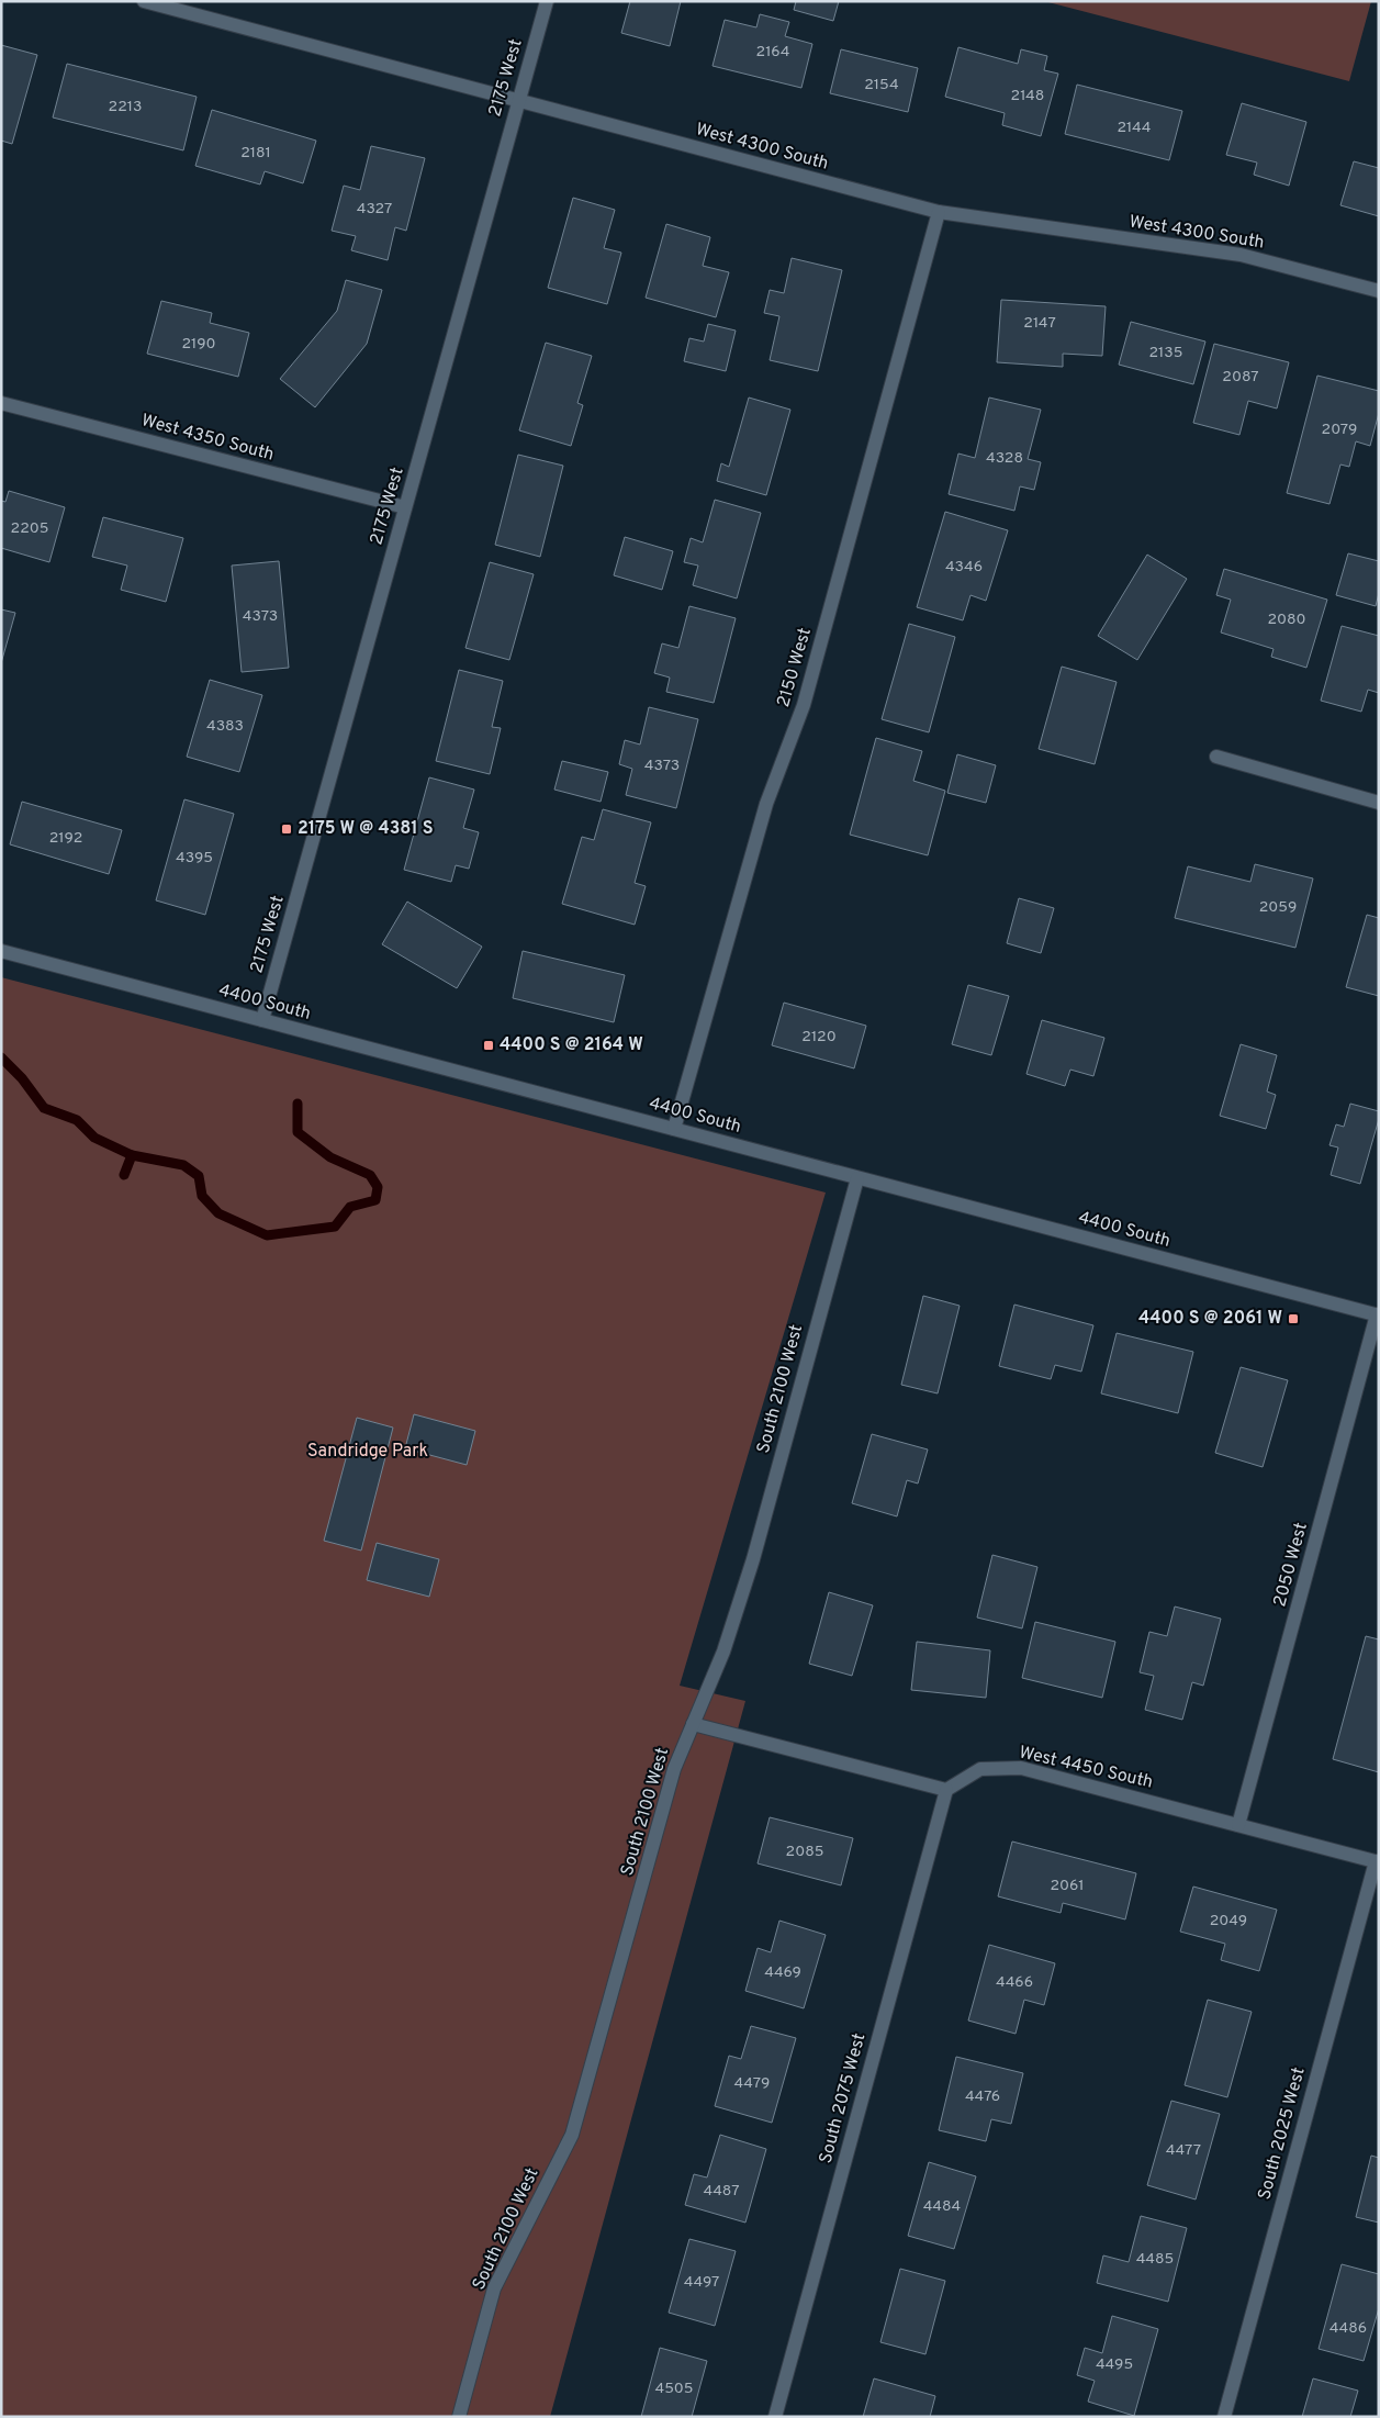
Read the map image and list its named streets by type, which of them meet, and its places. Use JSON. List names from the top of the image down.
{
  "streets": {
    "street": [
      "2175 West",
      "West 4300 South",
      "West 4350 South",
      "2150 West",
      "4400 South",
      "South 2100 West",
      "2050 West",
      "West 4450 South",
      "South 2075 West",
      "South 2025 West"
    ]
  },
  "crossings": [
    ["2175 West", "West 4300 South"],
    ["2175 West", "West 4350 South"],
    ["2175 West", "4400 South"],
    ["West 4300 South", "2150 West"],
    ["2150 West", "4400 South"],
    ["4400 South", "South 2100 West"],
    ["4400 South", "2050 West"],
    ["2050 West", "West 4450 South"],
    ["West 4450 South", "South 2075 West"],
    ["West 4450 South", "South 2025 West"]
  ],
  "parks": ["Sandridge Park"],
  "places": {
    "transit": ["2175 W @ 4381 S", "4400 S @ 2164 W", "4400 S @ 2061 W"]
  },
  "house_numbers": [
    "2164",
    "2154",
    "2148",
    "2213",
    "2144",
    "2181",
    "4327",
    "2147",
    "2190",
    "2135",
    "2087",
    "2079",
    "4328",
    "2205",
    "4346",
    "4373",
    "2080",
    "4383",
    "4373",
    "2192",
    "4395",
    "2059",
    "2120",
    "2085",
    "2061",
    "2049",
    "4469",
    "4466",
    "4479",
    "4476",
    "4477",
    "4487",
    "4484",
    "4485",
    "4497",
    "4486",
    "4495",
    "4505"
  ]
}
